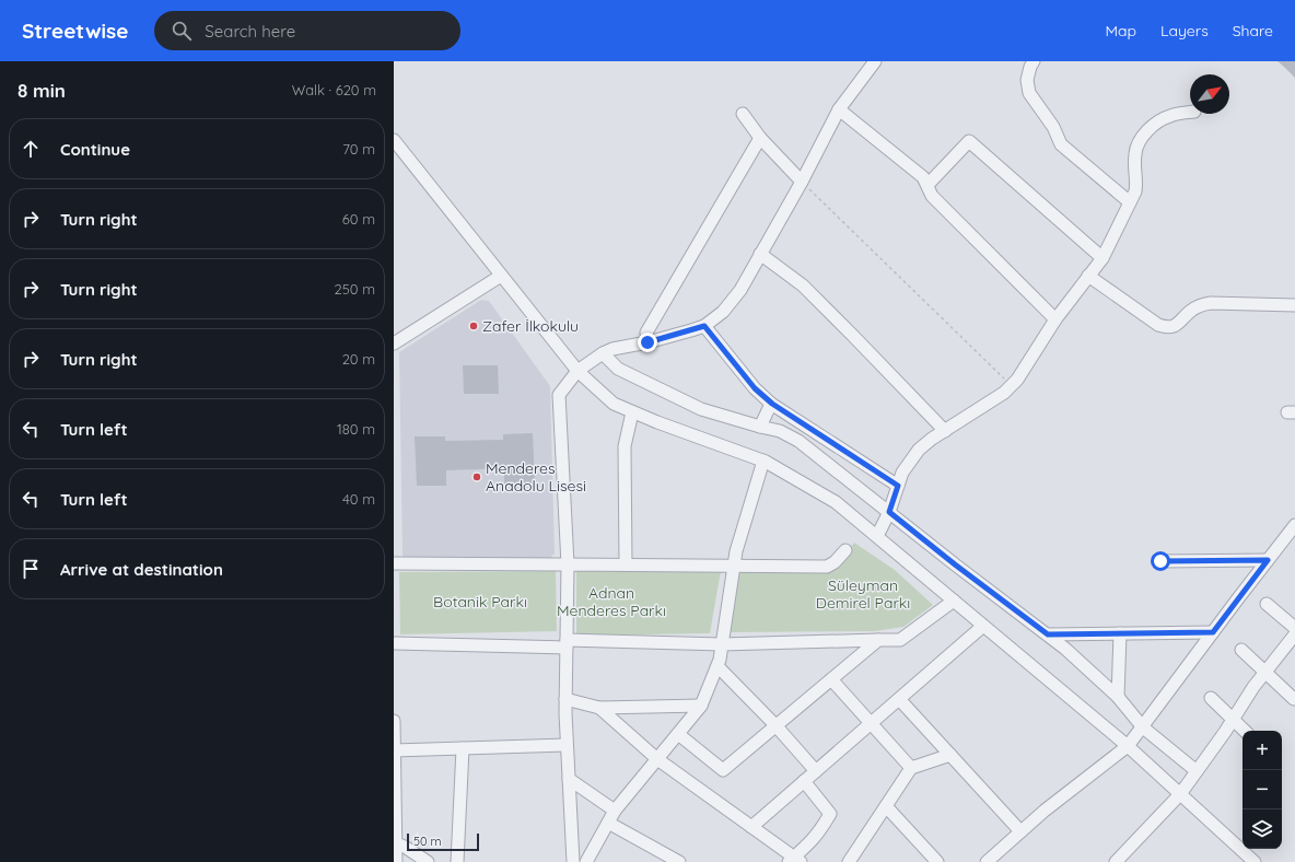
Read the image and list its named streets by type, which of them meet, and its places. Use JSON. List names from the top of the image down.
{
  "parks": ["Süleyman Demirel Parkı", "Adnan Menderes Parkı", "Botanik Parkı"],
  "places": ["Zafer İlkokulu", "Menderes Anadolu Lisesi"],
  "scale_bar": "50 m",
  "north": "top right",
  "page": {
    "header": "Streetwise",
    "search": "Search here",
    "nav": ["Map", "Layers", "Share"],
    "heading": ["8 min", "Walk · 620 m"],
    "list": [
      ["Continue", "70 m"],
      ["Turn right", "60 m"],
      ["Turn right", "250 m"],
      ["Turn right", "20 m"],
      ["Turn left", "180 m"],
      ["Turn left", "40 m"],
      "Arrive at destination"
    ],
    "map_buttons": ["+", "−"],
    "scale": "50 m"
  }
}
